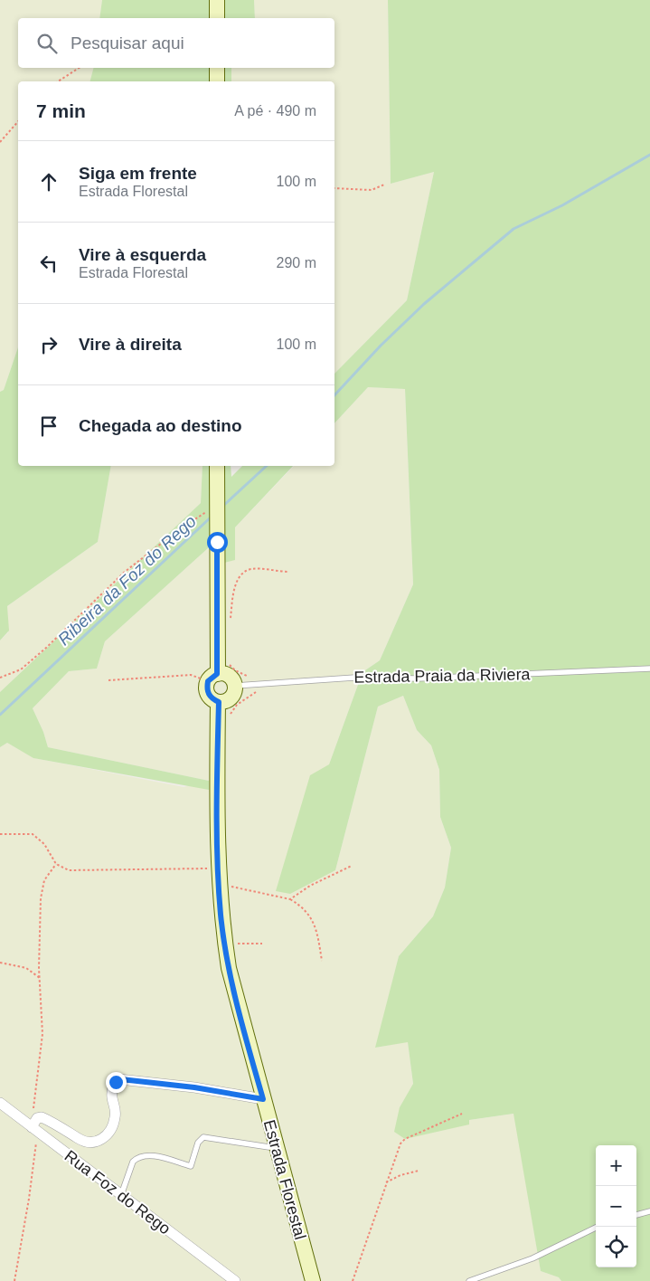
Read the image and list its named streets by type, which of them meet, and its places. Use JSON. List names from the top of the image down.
{
  "streets": {
    "main road": ["Estrada Florestal"],
    "street": ["Rua Foz do Rego"],
    "lane": ["Estrada Praia da Riviera"]
  },
  "crossings": [
    ["Estrada Praia da Riviera", "Estrada Florestal"]
  ],
  "water": ["Ribeira da Foz do Rego"],
  "page": {
    "search": "Pesquisar aqui",
    "heading": ["7 min", "A pé · 490 m"],
    "list": [
      ["Siga em frente", "Estrada Florestal", "100 m"],
      ["Vire à esquerda", "Estrada Florestal", "290 m"],
      ["Vire à direita", "100 m"],
      "Chegada ao destino"
    ],
    "map_buttons": ["+", "−"]
  }
}
